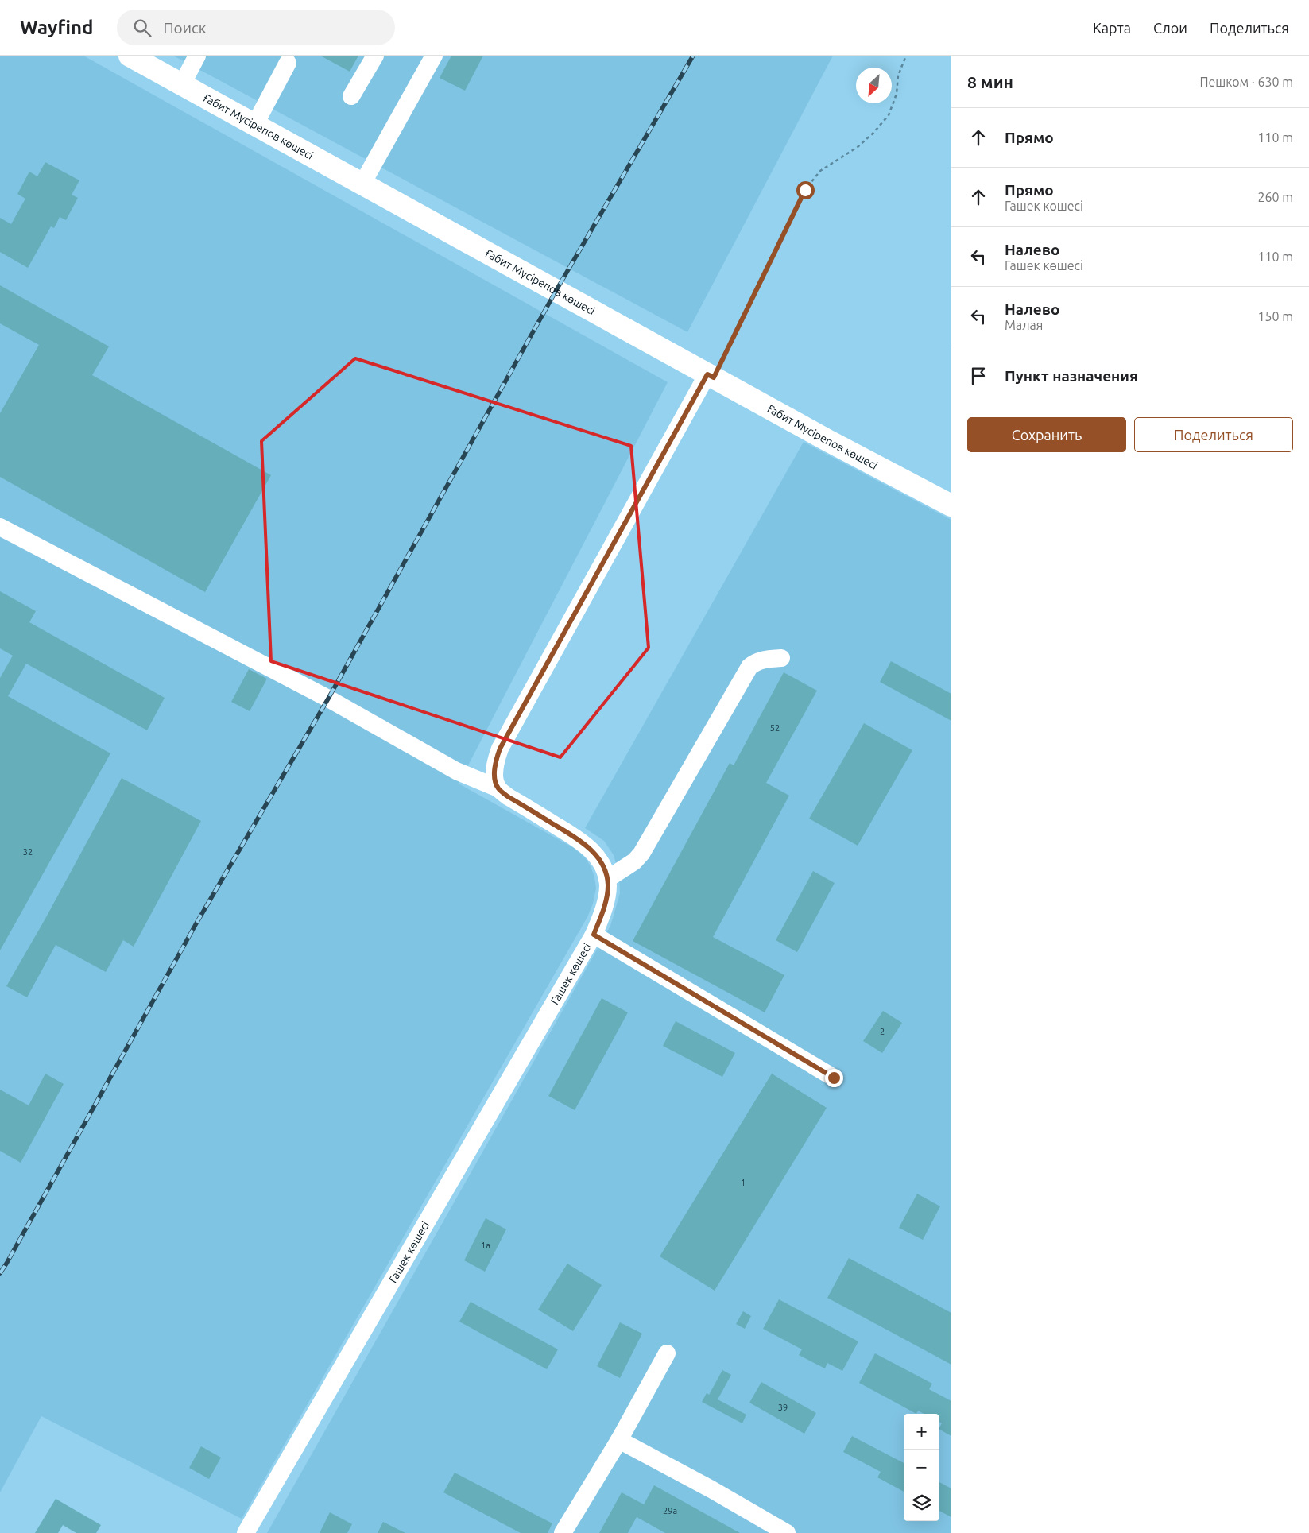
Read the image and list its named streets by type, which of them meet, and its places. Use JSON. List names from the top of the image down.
{
  "streets": {
    "main road": ["Ғабит Мүсірепов көшесі"],
    "street": ["Гашек көшесі"]
  },
  "house_numbers": [
    "52",
    "32",
    "2",
    "1",
    "1а",
    "39",
    "29а"
  ],
  "north": "bottom left",
  "page": {
    "header": "Wayfind",
    "search": "Поиск",
    "nav": ["Карта", "Слои", "Поделиться"],
    "heading": ["8 мин", "Пешком · 630 m"],
    "list": [
      ["Прямо", "110 m"],
      ["Прямо", "Гашек көшесі", "260 m"],
      ["Налево", "Гашек көшесі", "110 m"],
      ["Налево", "Малая", "150 m"],
      "Пункт назначения"
    ],
    "buttons": ["Сохранить", "Поделиться"],
    "map_buttons": ["+", "−"]
  }
}
